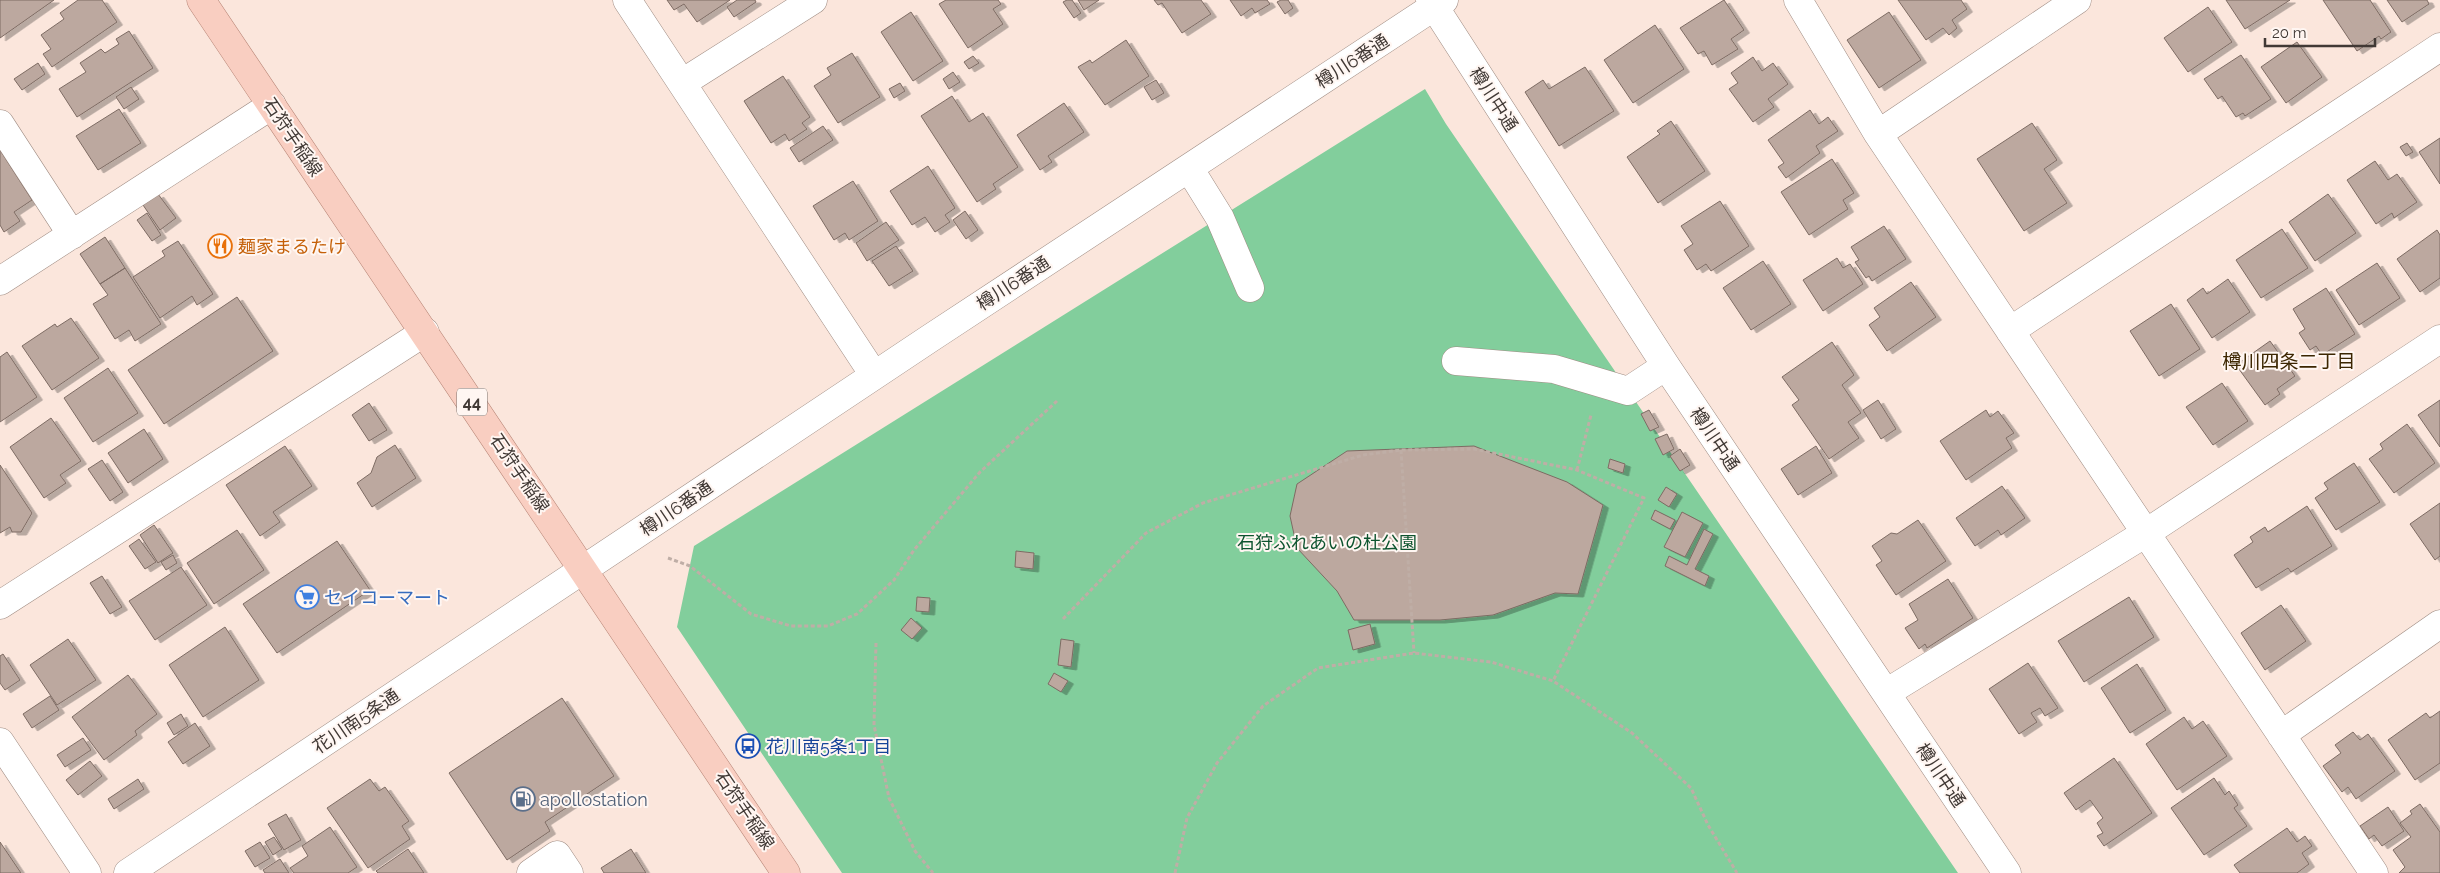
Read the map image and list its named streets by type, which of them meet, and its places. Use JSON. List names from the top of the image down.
{
  "streets": {
    "main road": ["石狩手稲線", "44"],
    "street": ["樽川6番通", "樽川中通", "花川南5条通"]
  },
  "crossings": [
    ["樽川6番通", "樽川中通"],
    ["樽川6番通", "石狩手稲線"],
    ["樽川6番通", "花川南5条通"],
    ["石狩手稲線", "花川南5条通"]
  ],
  "districts": ["樽川四条二丁目"],
  "parks": ["石狩ふれあいの杜公園"],
  "places": {
    "restaurant": ["麺家まるたけ"],
    "supermarket": ["セイコーマート"],
    "bus stop": ["花川南5条1丁目"],
    "fuel station": ["apollostation"]
  },
  "scale_bar": "20 m"
}
